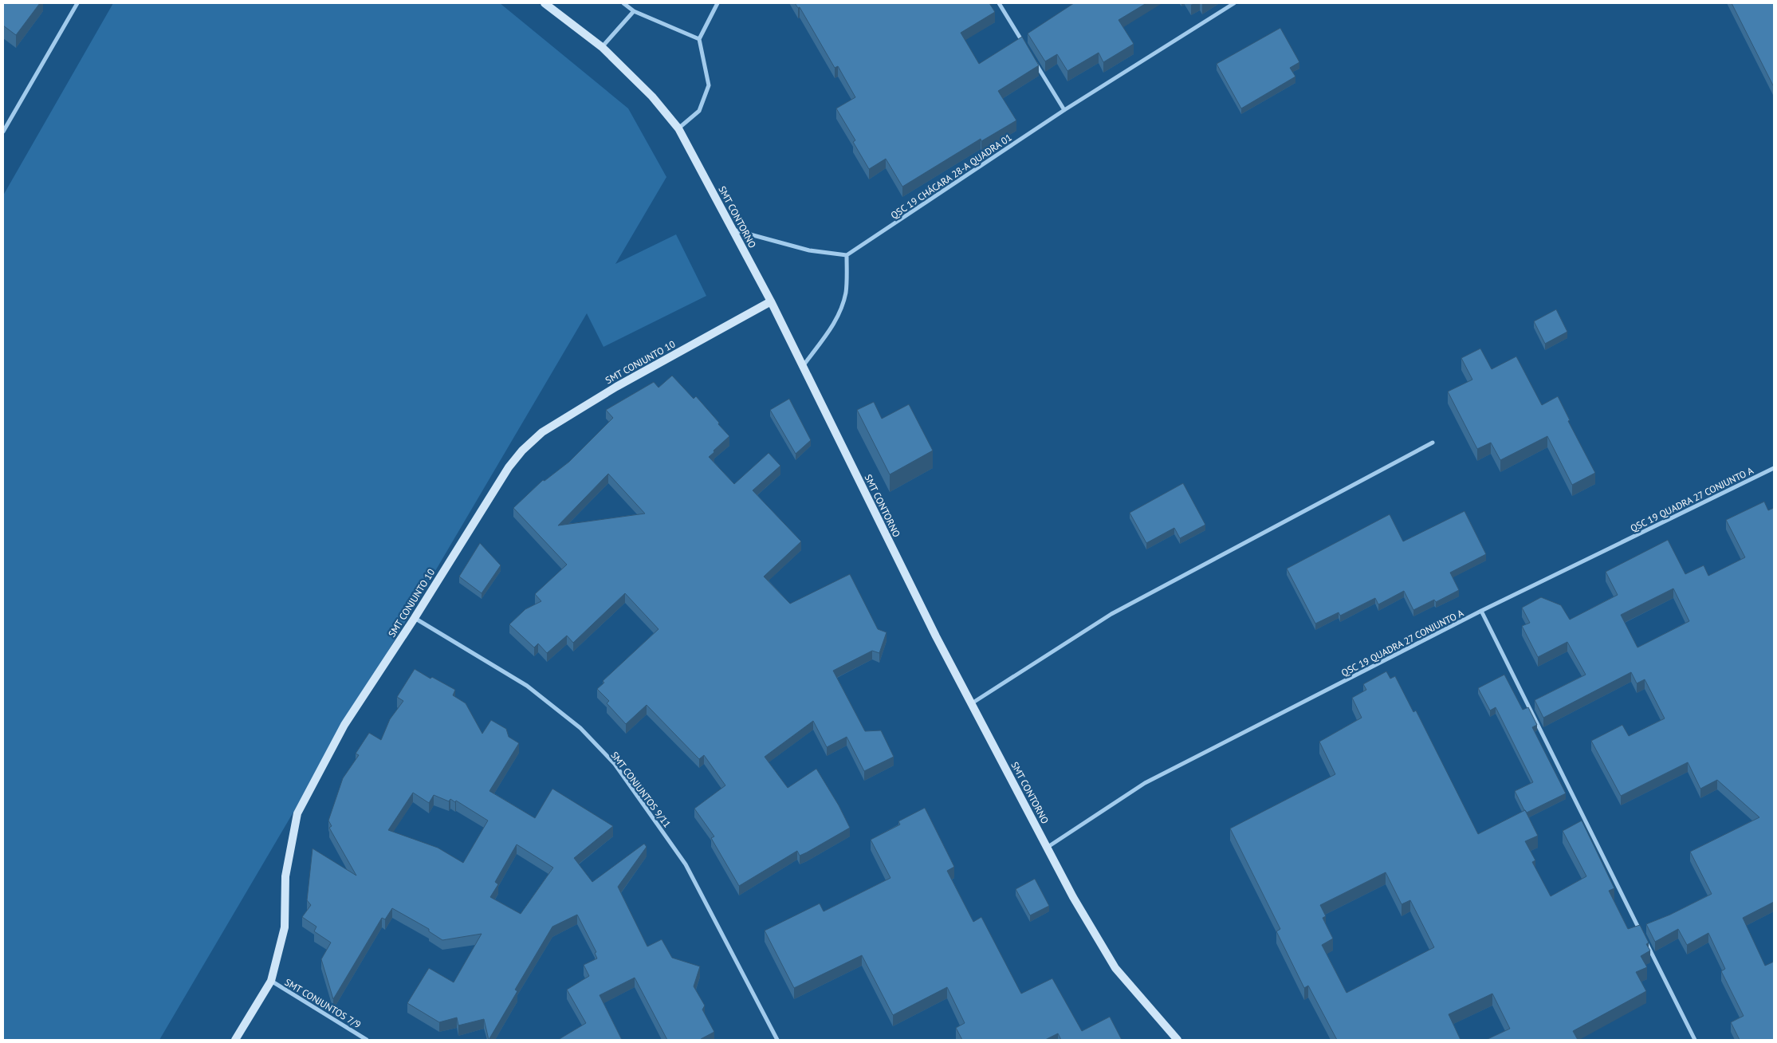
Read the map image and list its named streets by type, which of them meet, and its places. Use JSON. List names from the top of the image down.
{
  "streets": {
    "street": [
      "QSC 19 CHÁCARA 28-A QUADRA 01",
      "SMT CONTORNO",
      "SMT CONJUNTO 10",
      "QSC 19 QUADRA 27 CONJUNTO A",
      "SMT CONJUNTOS 9/11",
      "SMT CONJUNTOS 7/9"
    ]
  },
  "crossings": [
    ["SMT CONTORNO", "SMT CONJUNTO 10"],
    ["SMT CONTORNO", "QSC 19 QUADRA 27 CONJUNTO A"],
    ["SMT CONJUNTO 10", "SMT CONJUNTOS 9/11"],
    ["SMT CONJUNTO 10", "SMT CONJUNTOS 7/9"]
  ]
}
